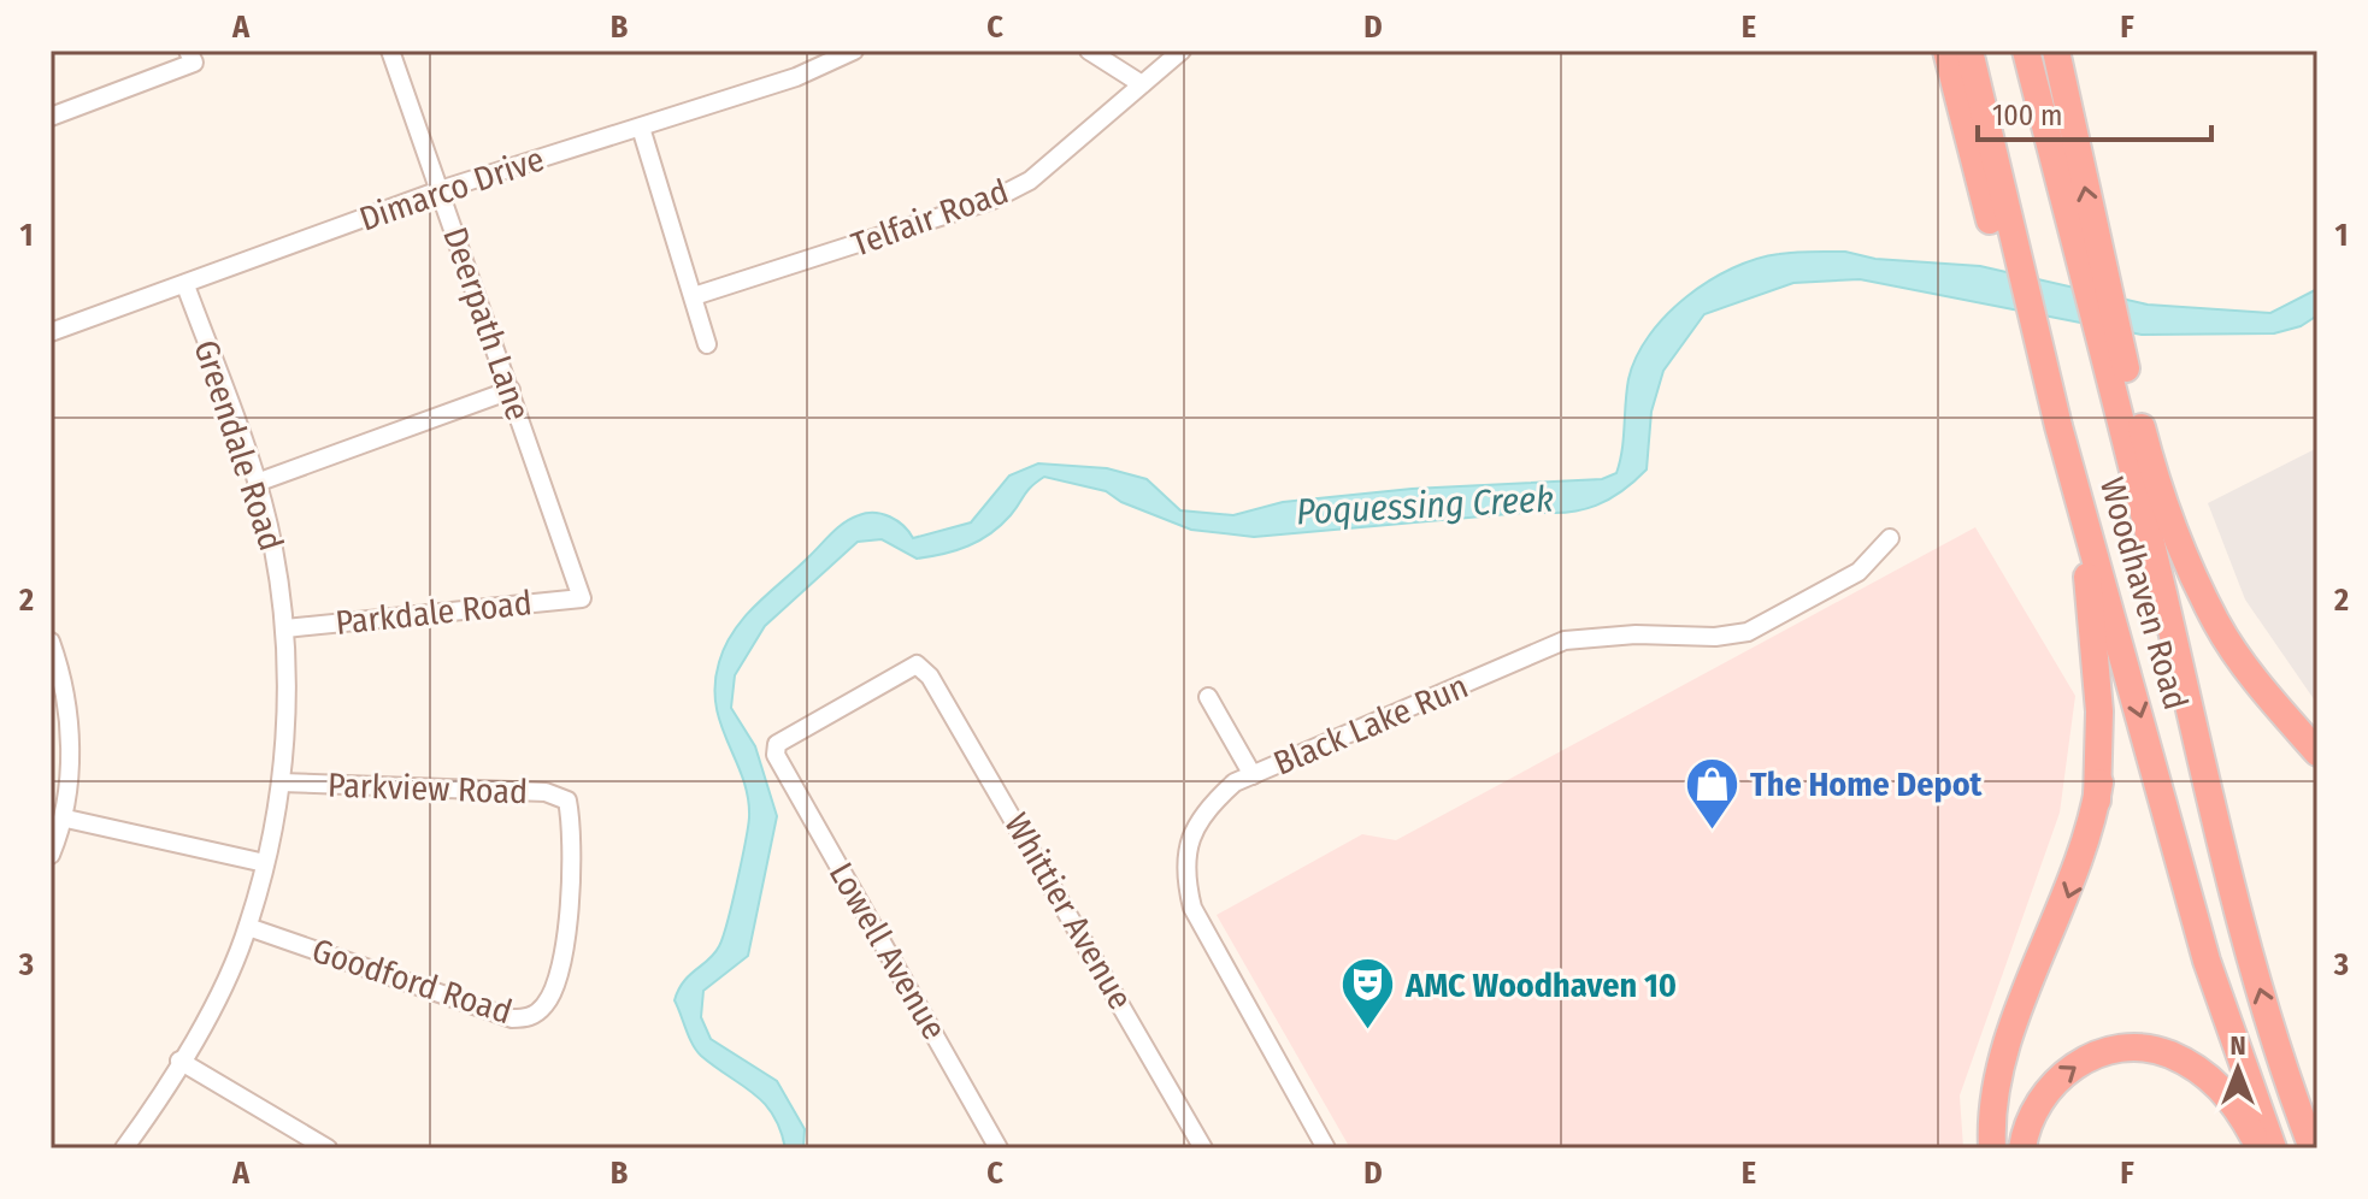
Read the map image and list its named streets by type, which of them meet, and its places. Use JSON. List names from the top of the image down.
{
  "streets": {
    "highway": ["Woodhaven Road"],
    "street": [
      "Dimarco Drive",
      "Telfair Road",
      "Deerpath Lane",
      "Greendale Road",
      "Parkdale Road",
      "Black Lake Run",
      "Parkview Road",
      "Whittier Avenue",
      "Lowell Avenue",
      "Goodford Road"
    ]
  },
  "crossings": [
    ["Dimarco Drive", "Deerpath Lane"],
    ["Dimarco Drive", "Greendale Road"],
    ["Deerpath Lane", "Parkdale Road"],
    ["Greendale Road", "Parkdale Road"],
    ["Greendale Road", "Parkview Road"],
    ["Greendale Road", "Goodford Road"],
    ["Parkview Road", "Goodford Road"],
    ["Whittier Avenue", "Lowell Avenue"]
  ],
  "water": ["Poquessing Creek"],
  "places": {
    "shop": ["The Home Depot"],
    "theatre": ["AMC Woodhaven 10"]
  },
  "scale_bar": "100 m",
  "north": "top",
  "grid": {
    "columns": [
      "A",
      "B",
      "C",
      "D",
      "E",
      "F"
    ],
    "rows": ["1", "2", "3"]
  }
}
